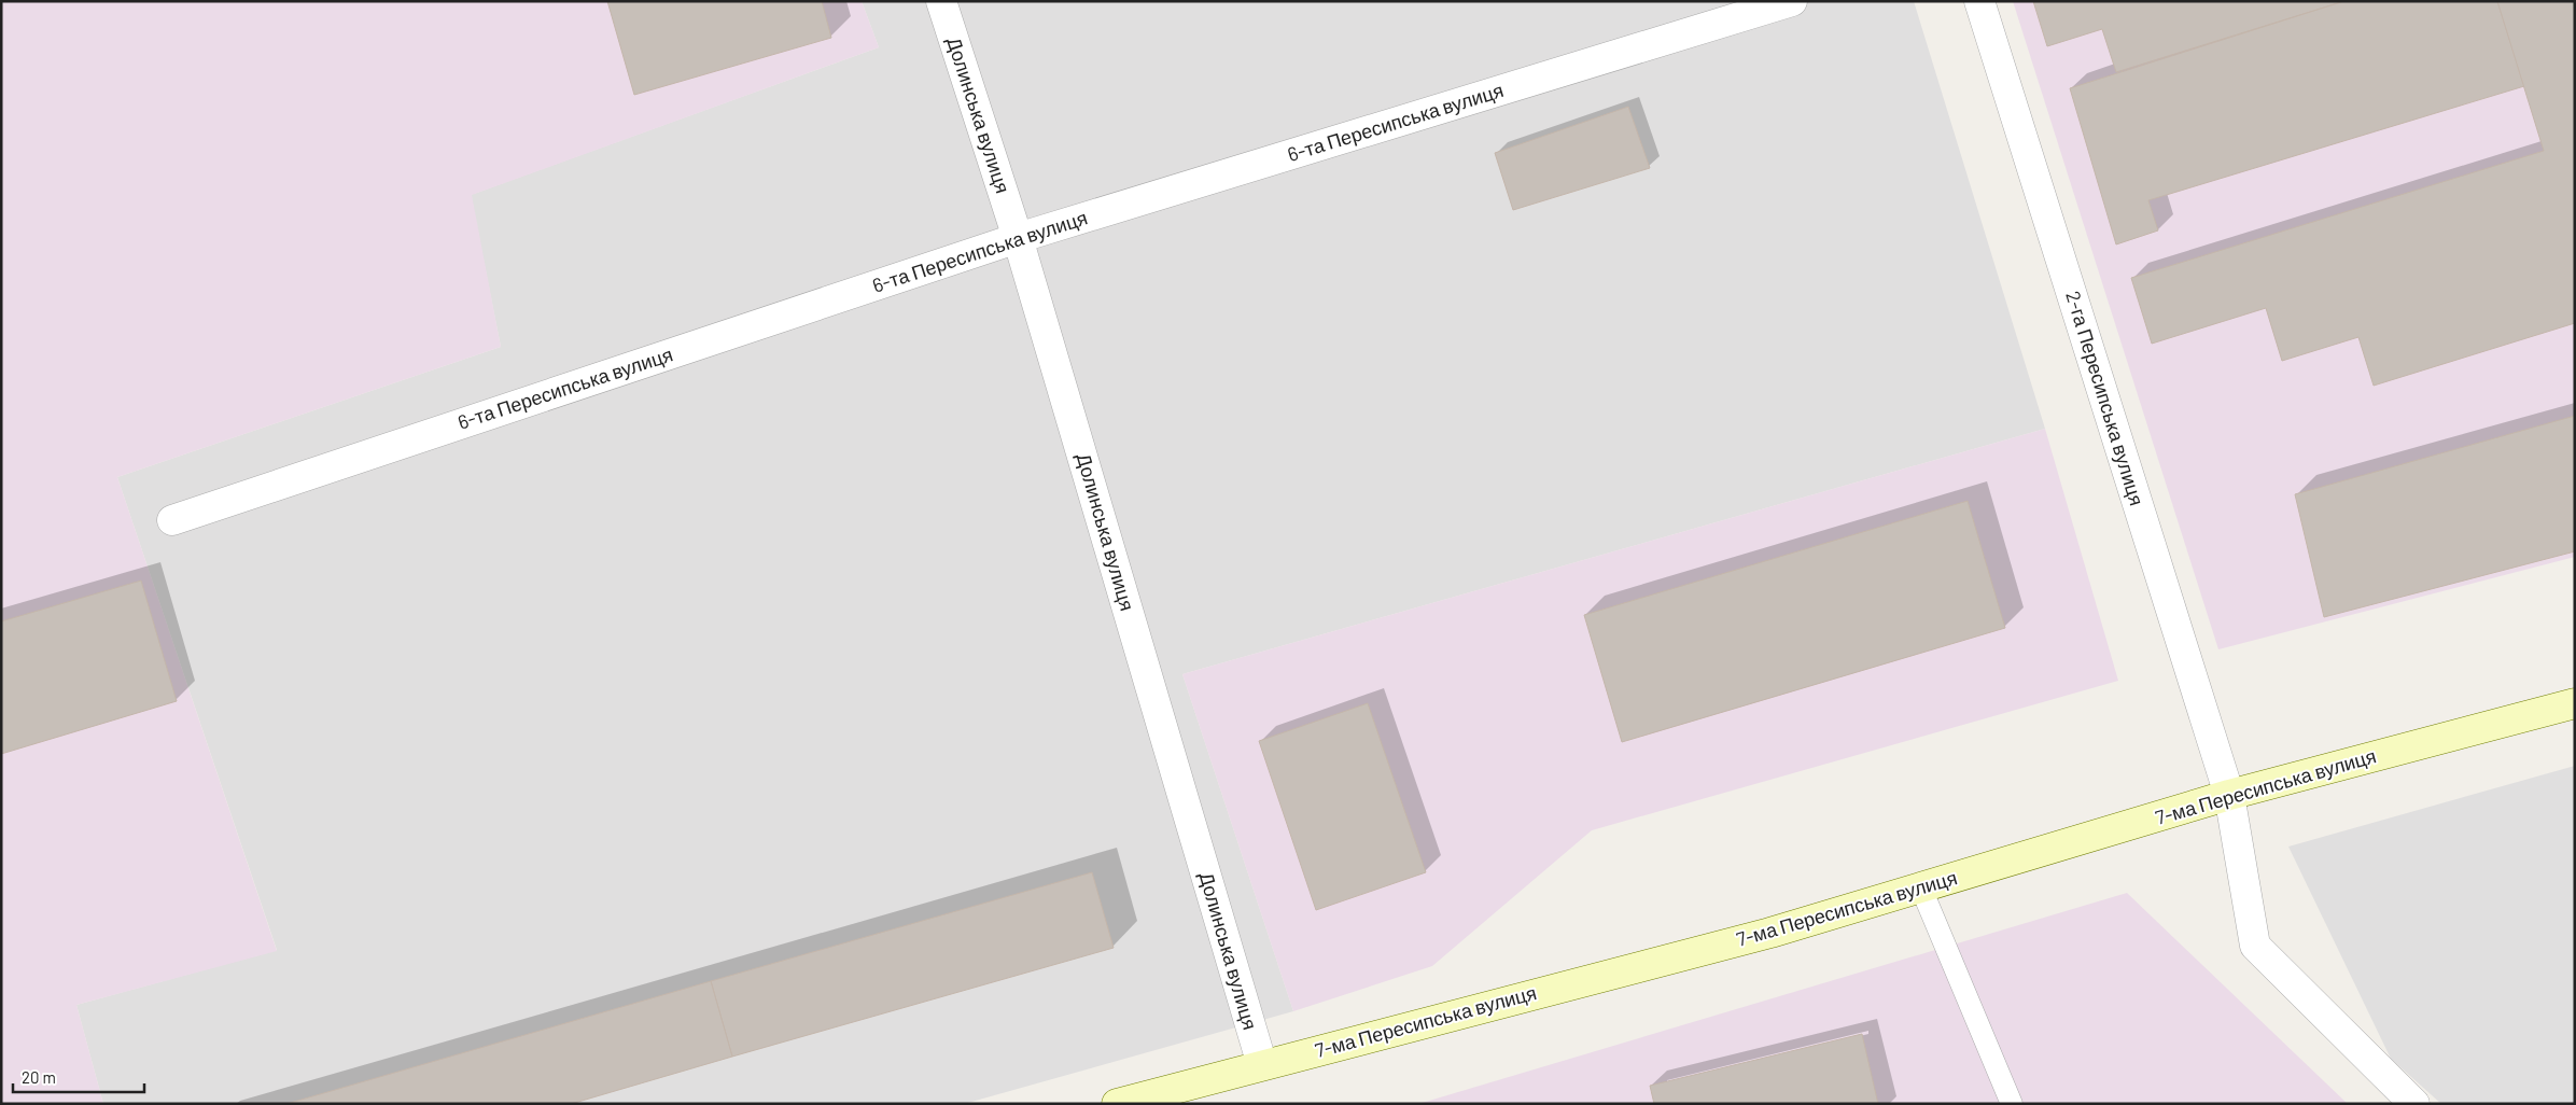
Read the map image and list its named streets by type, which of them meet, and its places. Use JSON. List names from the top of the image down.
{
  "streets": {
    "main road": ["7-ма Пересипська вулиця"],
    "street": ["Долинська вулиця", "6-та Пересипська вулиця", "2-га Пересипська вулиця"]
  },
  "crossings": [
    ["Долинська вулиця", "6-та Пересипська вулиця"],
    ["Долинська вулиця", "7-ма Пересипська вулиця"],
    ["2-га Пересипська вулиця", "7-ма Пересипська вулиця"]
  ],
  "scale_bar": "20 m"
}
